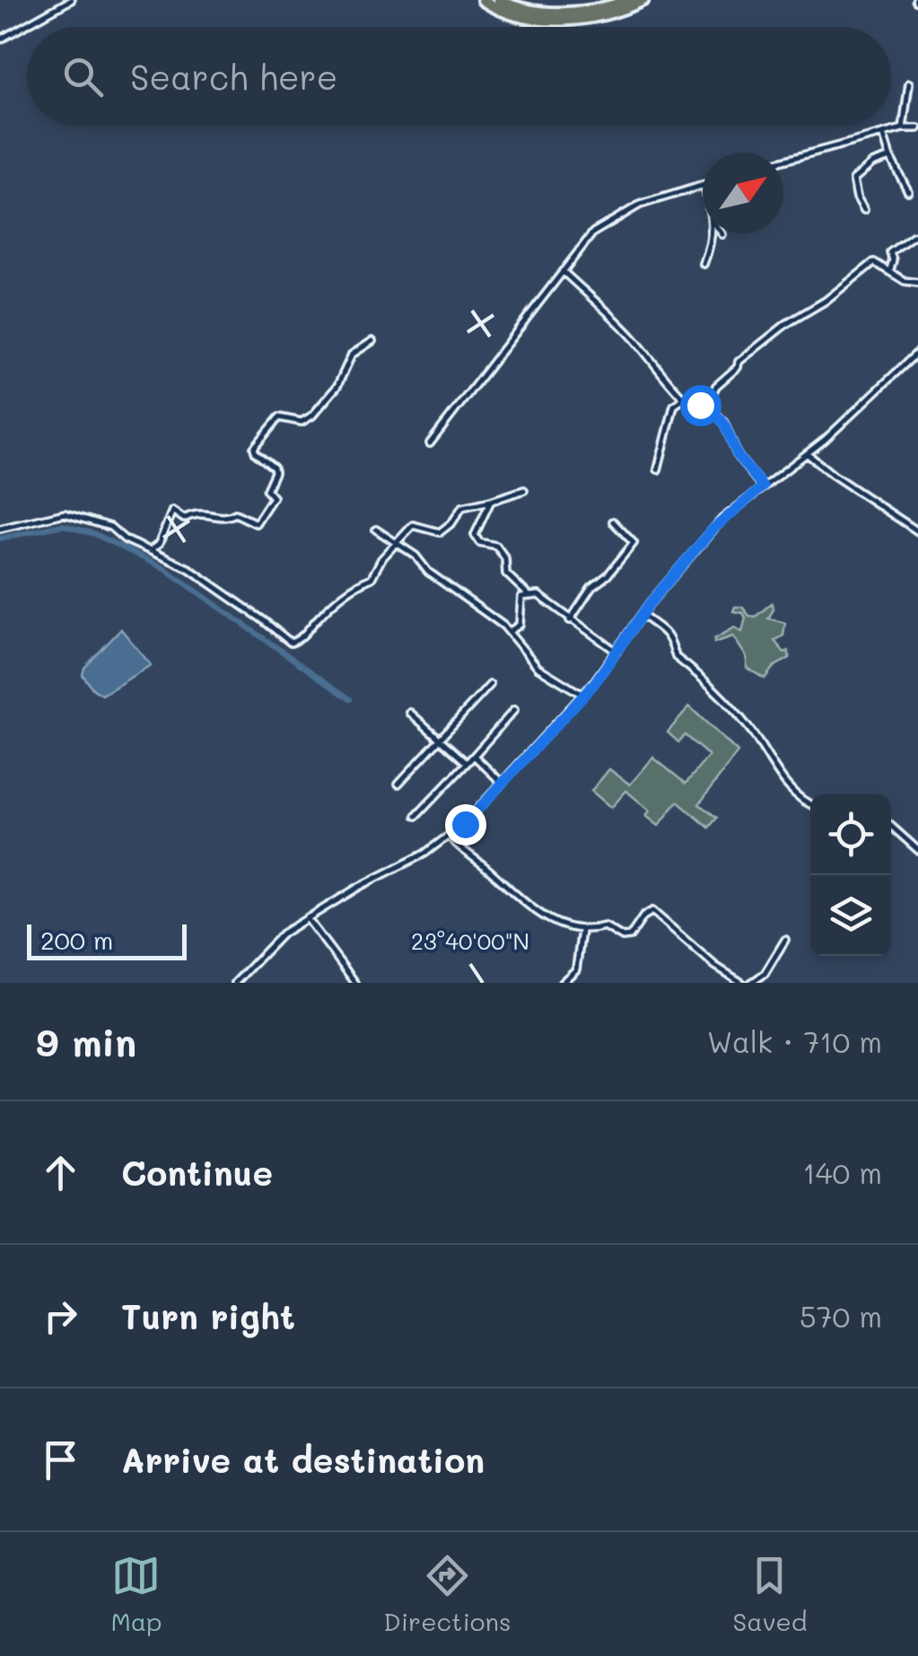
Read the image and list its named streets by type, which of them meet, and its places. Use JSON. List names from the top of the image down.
{
  "scale_bar": "200 m",
  "north": "top right",
  "page": {
    "search": "Search here",
    "scale": "200 m",
    "heading": ["9 min", "Walk · 710 m"],
    "list": [
      ["Continue", "140 m"],
      ["Turn right", "570 m"],
      "Arrive at destination"
    ],
    "nav": ["Map", "Directions", "Saved"]
  },
  "coordinates": ["23°40'00\"N"]
}
